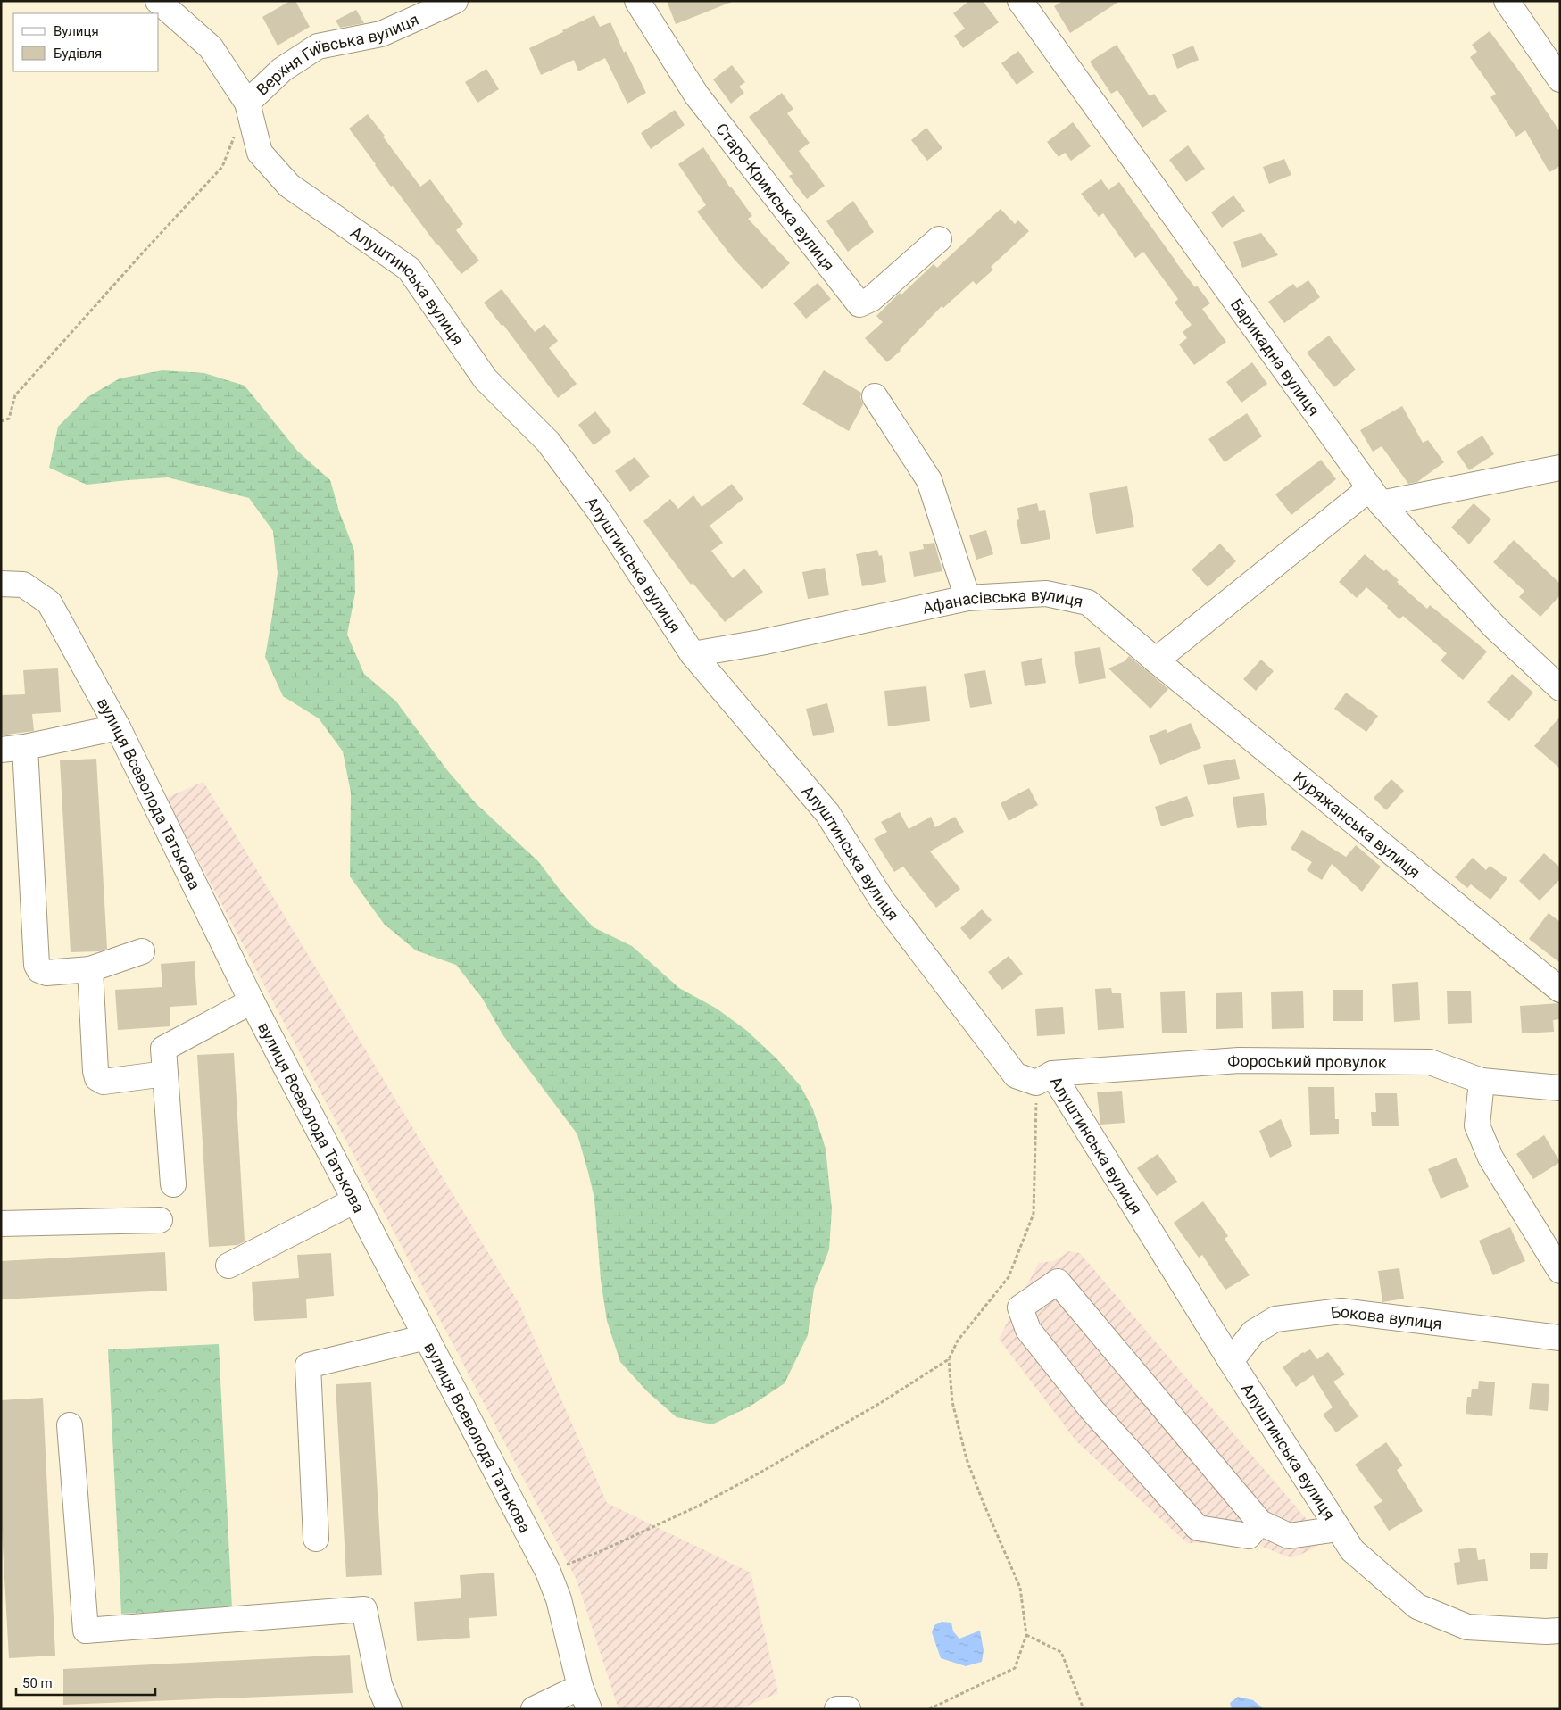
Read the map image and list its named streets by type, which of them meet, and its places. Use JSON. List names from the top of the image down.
{
  "streets": {
    "street": [
      "Верхня Гиївська вулиця",
      "Старо-Кримська вулиця",
      "Алуштинська вулиця",
      "Барикадна вулиця",
      "Афанасівська вулиця",
      "вулиця Всеволода Татькова",
      "Куряжанська вулиця",
      "Фороський провулок",
      "Бокова вулиця"
    ]
  },
  "crossings": [
    ["Верхня Гиївська вулиця", "Алуштинська вулиця"],
    ["Алуштинська вулиця", "Афанасівська вулиця"],
    ["Алуштинська вулиця", "Фороський провулок"],
    ["Алуштинська вулиця", "Бокова вулиця"],
    ["Афанасівська вулиця", "Куряжанська вулиця"]
  ],
  "legend": ["Вулиця", "Будівля"],
  "scale_bar": "50 m"
}
